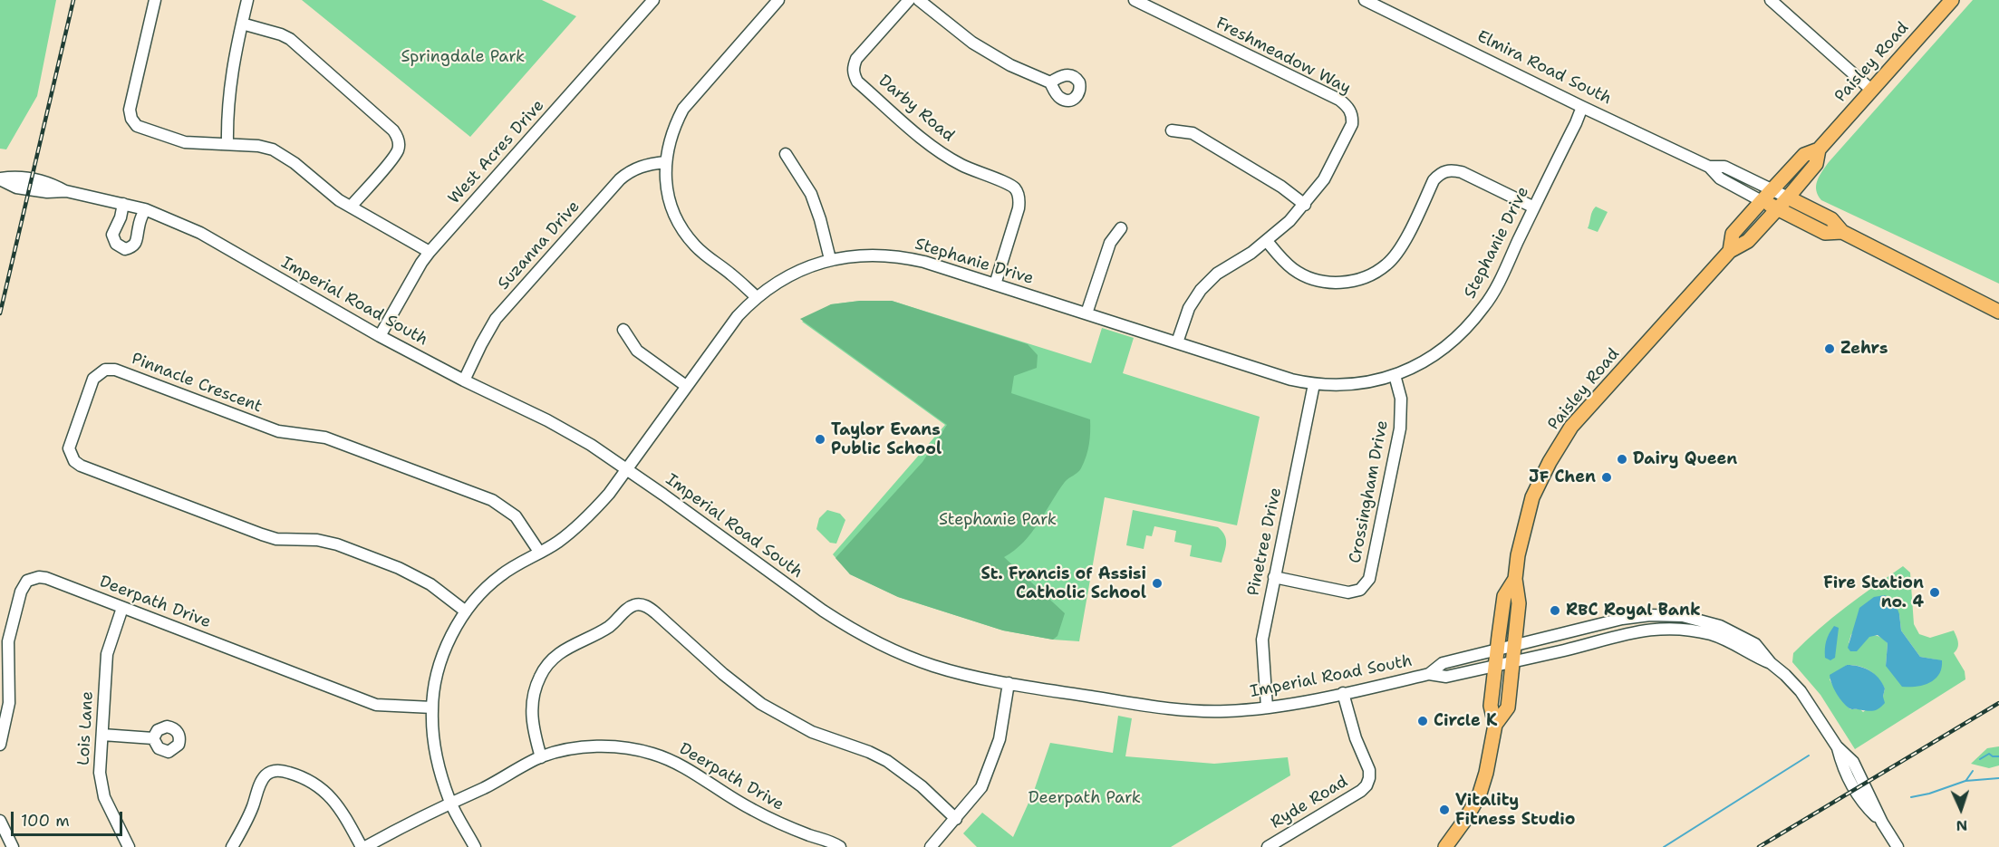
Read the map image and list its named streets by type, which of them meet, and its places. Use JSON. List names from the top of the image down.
{
  "streets": {
    "main road": ["Paisley Road", "Elmira Road South"],
    "street": [
      "Freshmeadow Way",
      "Darby Road",
      "West Acres Drive",
      "Stephanie Drive",
      "Suzanna Drive",
      "Imperial Road South",
      "Pinnacle Crescent",
      "Crossingham Drive",
      "Pinetree Drive",
      "Deerpath Drive",
      "Lois Lane",
      "Ryde Road"
    ]
  },
  "crossings": [
    ["Freshmeadow Way", "Stephanie Drive"],
    ["Paisley Road", "Elmira Road South"],
    ["Paisley Road", "Imperial Road South"],
    ["Elmira Road South", "Stephanie Drive"],
    ["Darby Road", "Stephanie Drive"],
    ["West Acres Drive", "Imperial Road South"],
    ["Stephanie Drive", "Imperial Road South"],
    ["Stephanie Drive", "Pinnacle Crescent"],
    ["Stephanie Drive", "Crossingham Drive"],
    ["Stephanie Drive", "Pinetree Drive"],
    ["Stephanie Drive", "Deerpath Drive"],
    ["Suzanna Drive", "Imperial Road South"],
    ["Imperial Road South", "Pinetree Drive"],
    ["Imperial Road South", "Ryde Road"],
    ["Crossingham Drive", "Pinetree Drive"],
    ["Deerpath Drive", "Lois Lane"]
  ],
  "parks": ["Springdale Park", "Stephanie Park", "Deerpath Park"],
  "places": [
    "Zehrs",
    "Taylor Evans Public School",
    "Dairy Queen",
    "JF Chen",
    "St. Francis of Assisi Catholic School",
    "Fire Station no. 4",
    "RBC Royal Bank",
    "Circle K",
    "Vitality Fitness Studio"
  ],
  "scale_bar": "100 m",
  "north": "bottom"
}
